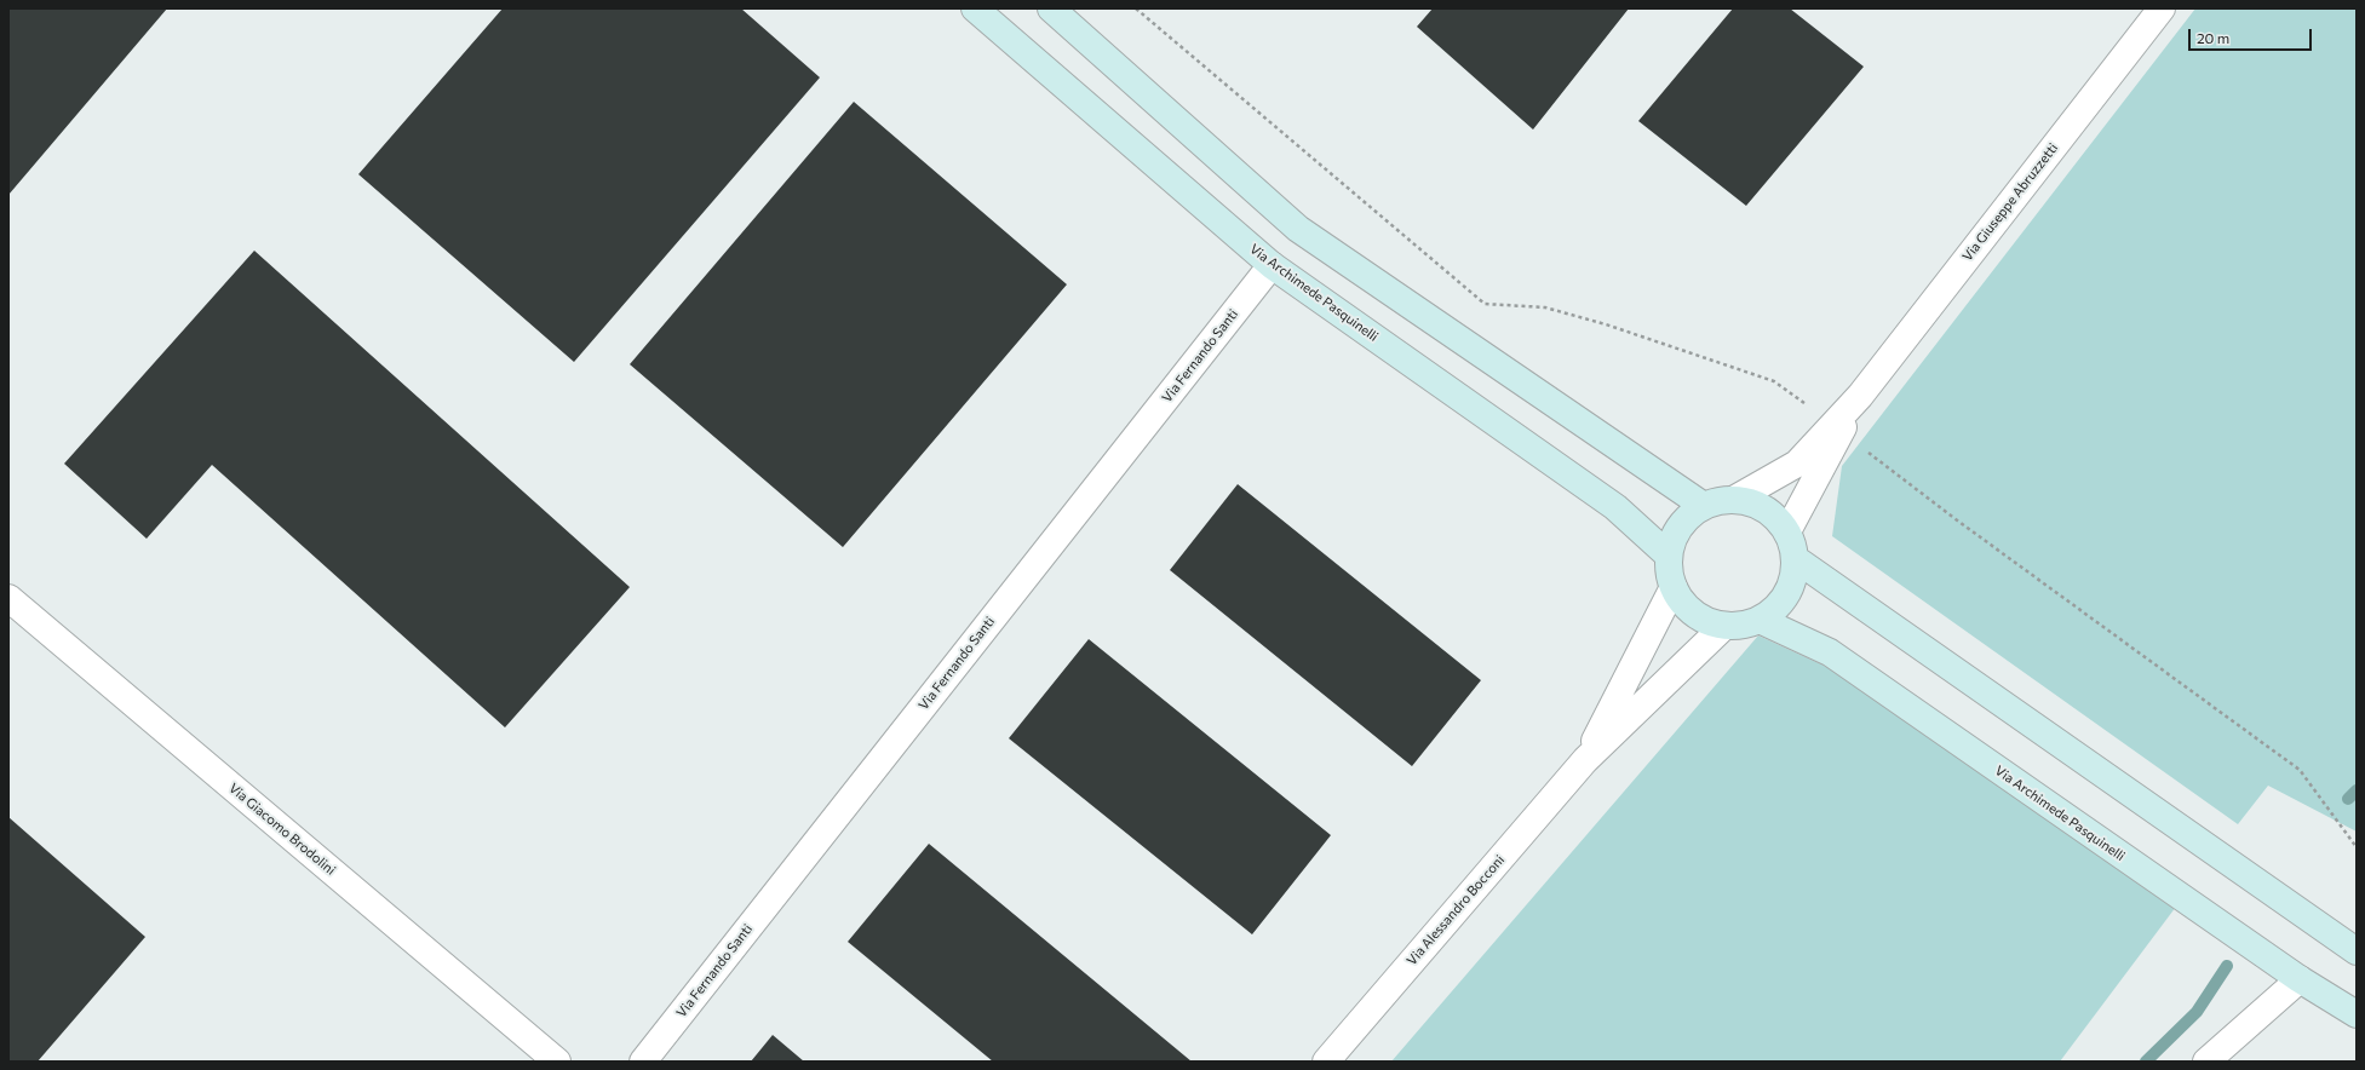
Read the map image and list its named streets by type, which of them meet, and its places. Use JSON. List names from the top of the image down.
{
  "streets": {
    "main road": ["Via Archimede Pasquinelli"],
    "street": [
      "Via Giuseppe Abruzzetti",
      "Via Fernando Santi",
      "Via Giacomo Brodolini",
      "Via Alessandro Bocconi"
    ]
  },
  "crossings": [
    ["Via Giuseppe Abruzzetti", "Via Archimede Pasquinelli"],
    ["Via Giuseppe Abruzzetti", "Via Alessandro Bocconi"],
    ["Via Archimede Pasquinelli", "Via Fernando Santi"],
    ["Via Archimede Pasquinelli", "Via Alessandro Bocconi"]
  ],
  "scale_bar": "20 m"
}
